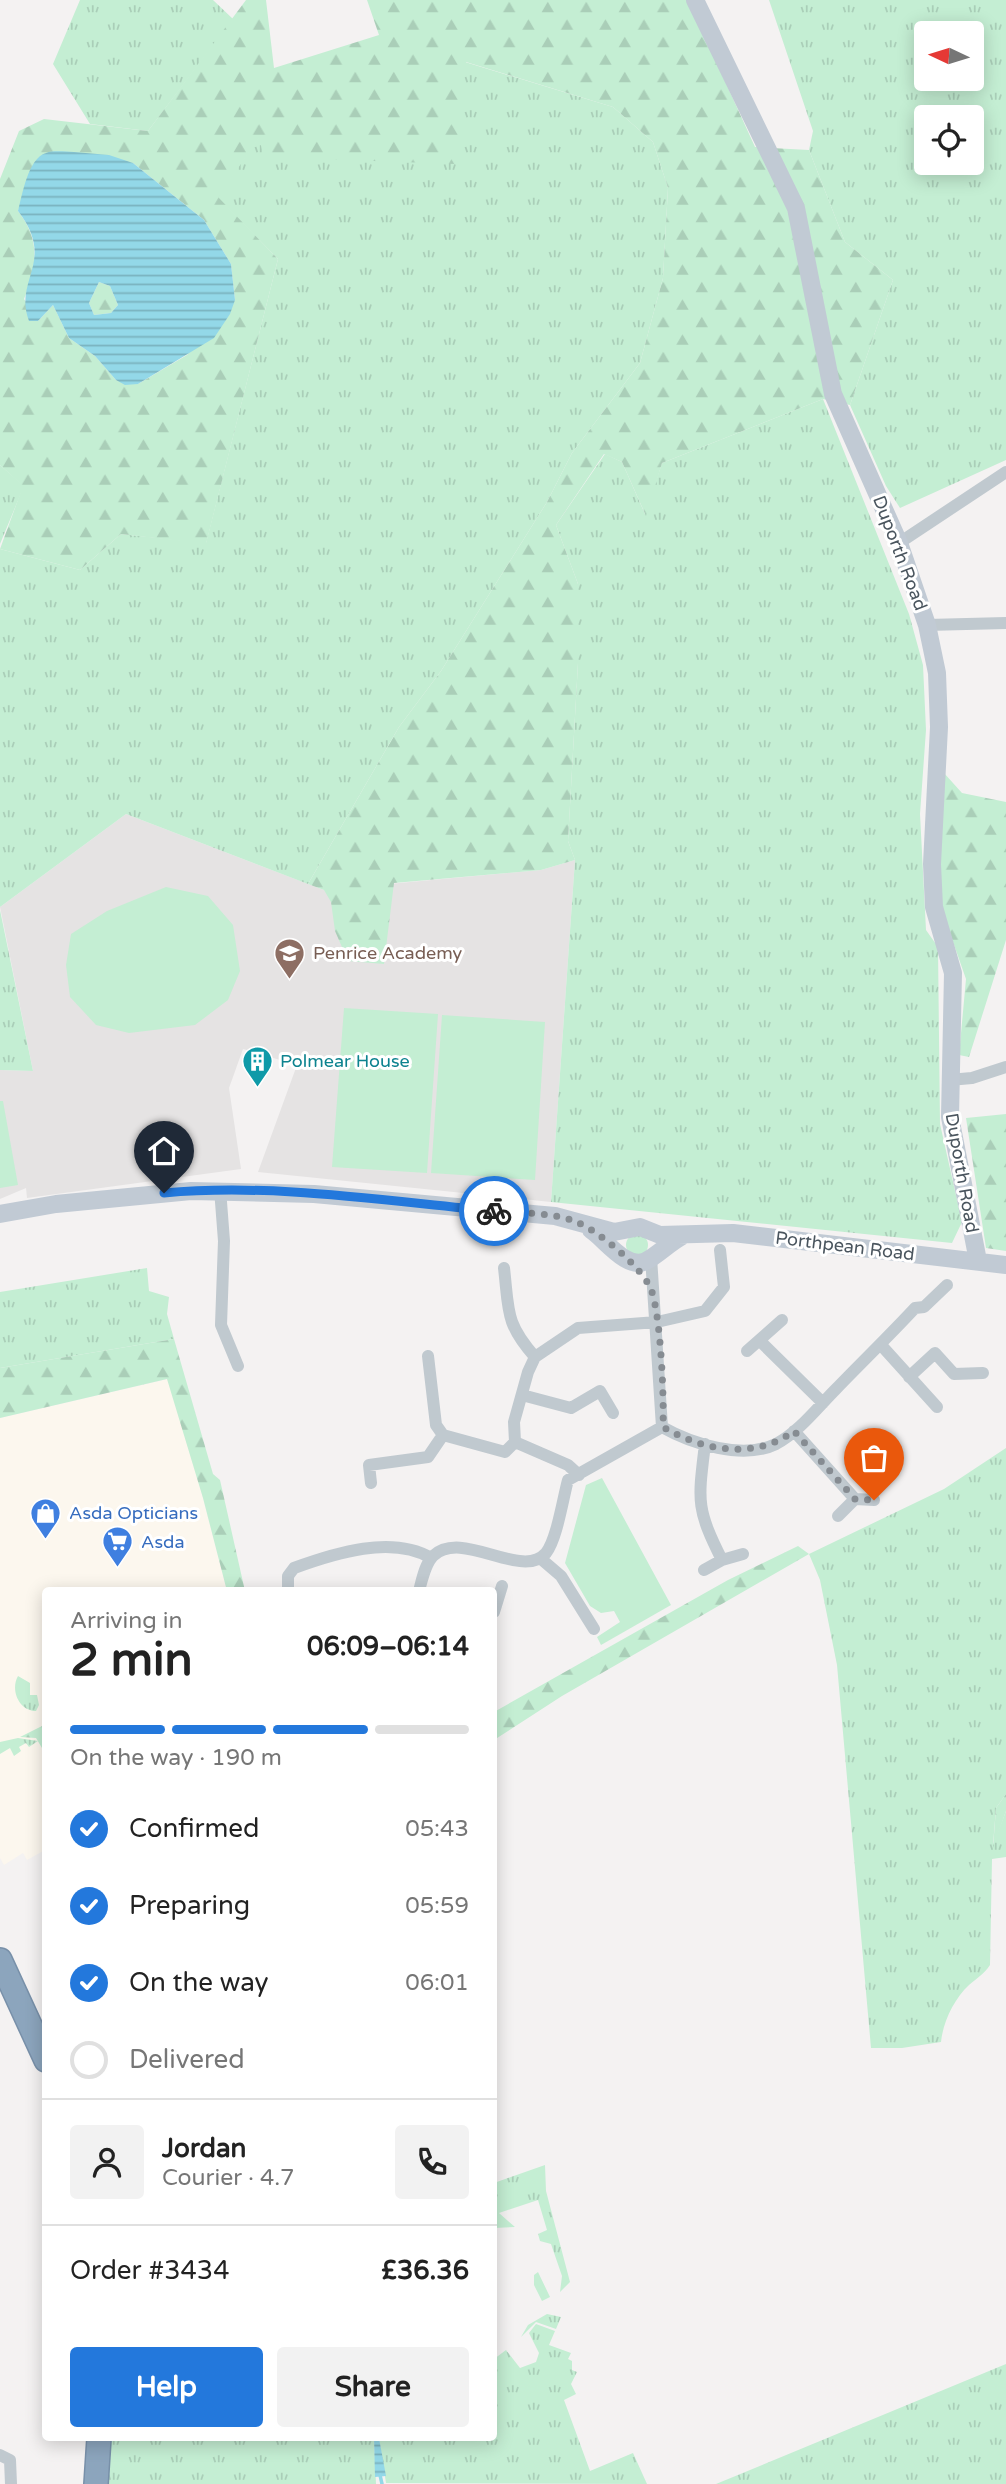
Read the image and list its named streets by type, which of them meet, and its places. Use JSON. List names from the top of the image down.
{
  "streets": {
    "street": ["Duporth Road", "Porthpean Road"]
  },
  "crossings": [
    ["Duporth Road", "Porthpean Road"]
  ],
  "places": {
    "school or university": ["Penrice Academy"],
    "building": ["Polmear House"],
    "shop": ["Asda Opticians"],
    "supermarket": ["Asda"]
  },
  "north": "left",
  "page": {
    "heading": ["2 min", "Arriving in", "06:09–06:14"],
    "panel": [
      "Jordan",
      "Courier · 4.7",
      "Order #3434",
      "£36.36"
    ],
    "bar": "On the way · 190 m",
    "list": [
      ["Confirmed", "05:43"],
      ["Preparing", "05:59"],
      ["On the way", "06:01"],
      "Delivered"
    ],
    "buttons": ["Help", "Share"]
  }
}
